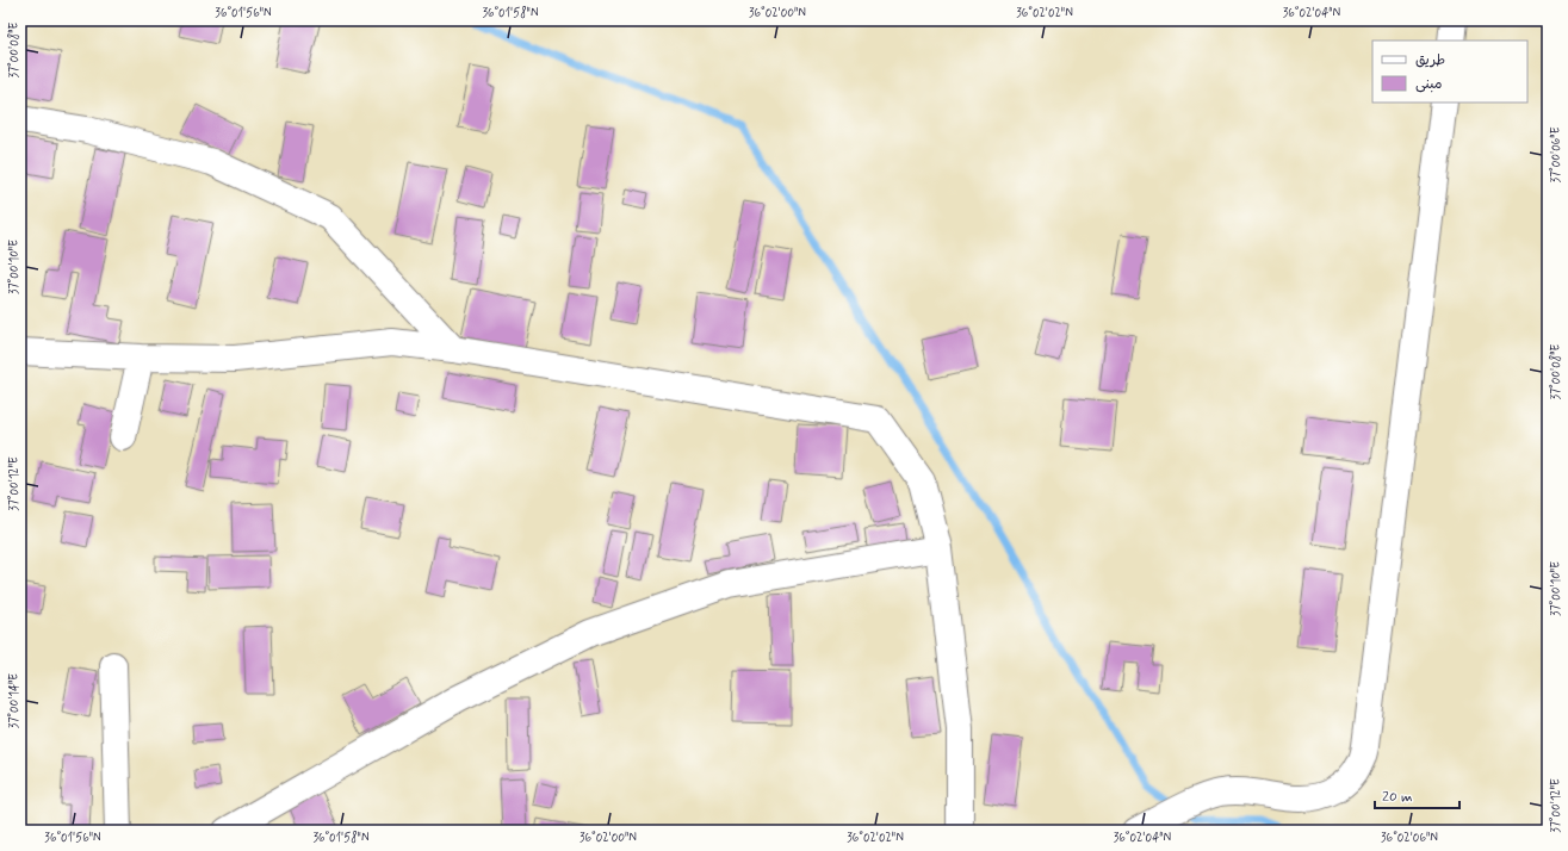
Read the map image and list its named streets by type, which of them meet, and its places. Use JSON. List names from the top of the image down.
{
  "legend": ["طريق", "مبنى"],
  "scale_bar": "20 m",
  "coordinates": [
    "36°01'56\"N",
    "36°01'58\"N",
    "36°02'00\"N",
    "36°02'02\"N",
    "36°02'04\"N",
    "37°00'08\"E",
    "37°00'06\"E",
    "37°00'10\"E",
    "37°00'12\"E",
    "37°00'14\"E",
    "36°02'06\"N"
  ]
}
